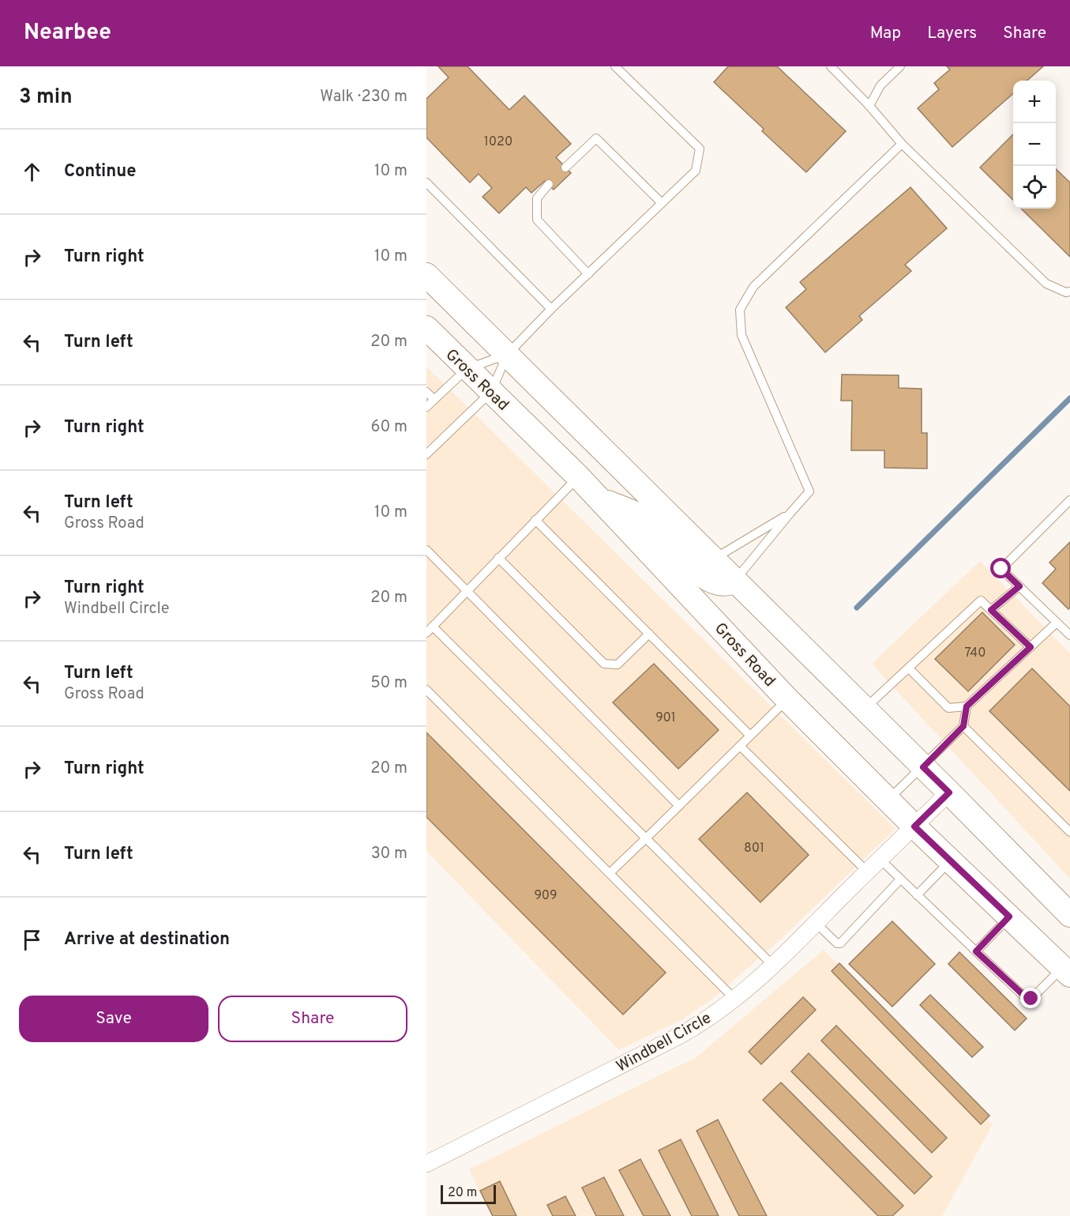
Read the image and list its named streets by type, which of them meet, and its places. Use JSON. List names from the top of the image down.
{
  "streets": {
    "main road": ["Gross Road"],
    "street": ["Windbell Circle"]
  },
  "crossings": [
    ["Gross Road", "Windbell Circle"]
  ],
  "house_numbers": [
    "1020",
    "740",
    "901",
    "801",
    "909"
  ],
  "scale_bar": "20 m",
  "page": {
    "header": "Nearbee",
    "nav": ["Map", "Layers", "Share"],
    "heading": ["3 min", "Walk · 230 m"],
    "map_buttons": ["+", "−"],
    "list": [
      ["Continue", "10 m"],
      ["Turn right", "10 m"],
      ["Turn left", "20 m"],
      ["Turn right", "60 m"],
      ["Turn left", "Gross Road", "10 m"],
      ["Turn right", "Windbell Circle", "20 m"],
      ["Turn left", "Gross Road", "50 m"],
      ["Turn right", "20 m"],
      ["Turn left", "30 m"],
      "Arrive at destination"
    ],
    "buttons": ["Save", "Share"],
    "scale": "20 m"
  }
}
